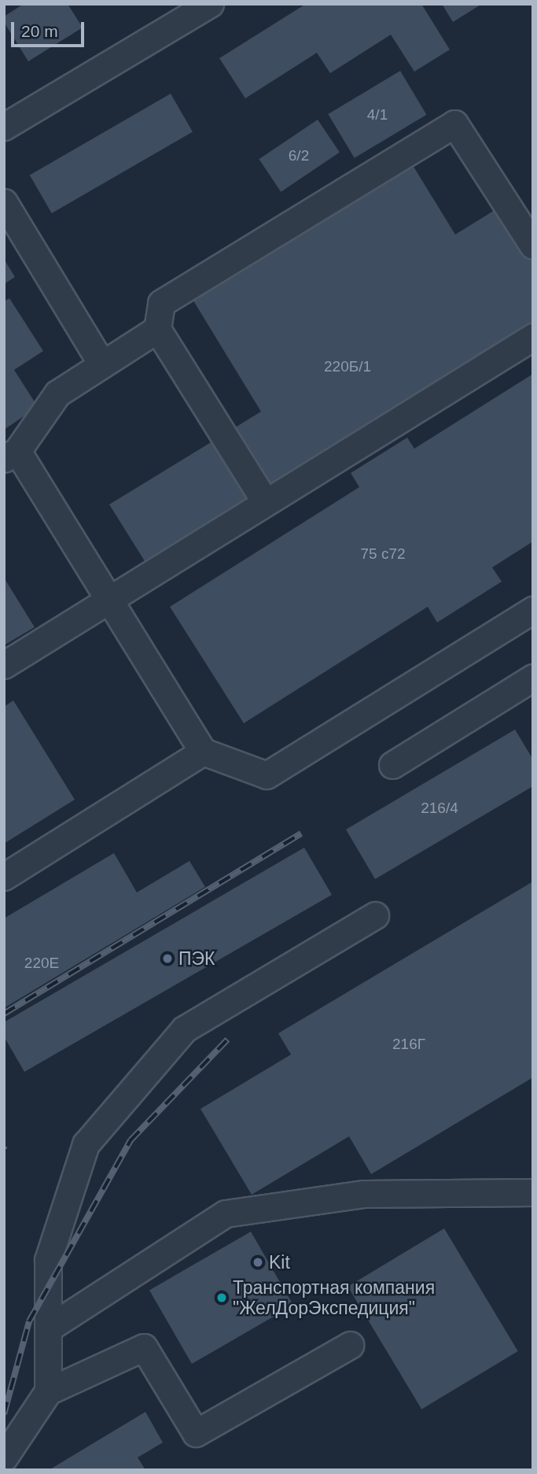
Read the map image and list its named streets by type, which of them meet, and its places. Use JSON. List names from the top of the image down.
{
  "places": ["ПЭК", "Kit", "Транспортная компания \"ЖелДорЭкспедиция\""],
  "house_numbers": [
    "4/1",
    "6/2",
    "220Б/1",
    "75 с72",
    "216/4",
    "220Е",
    "216Г"
  ],
  "scale_bar": "20 m"
}
